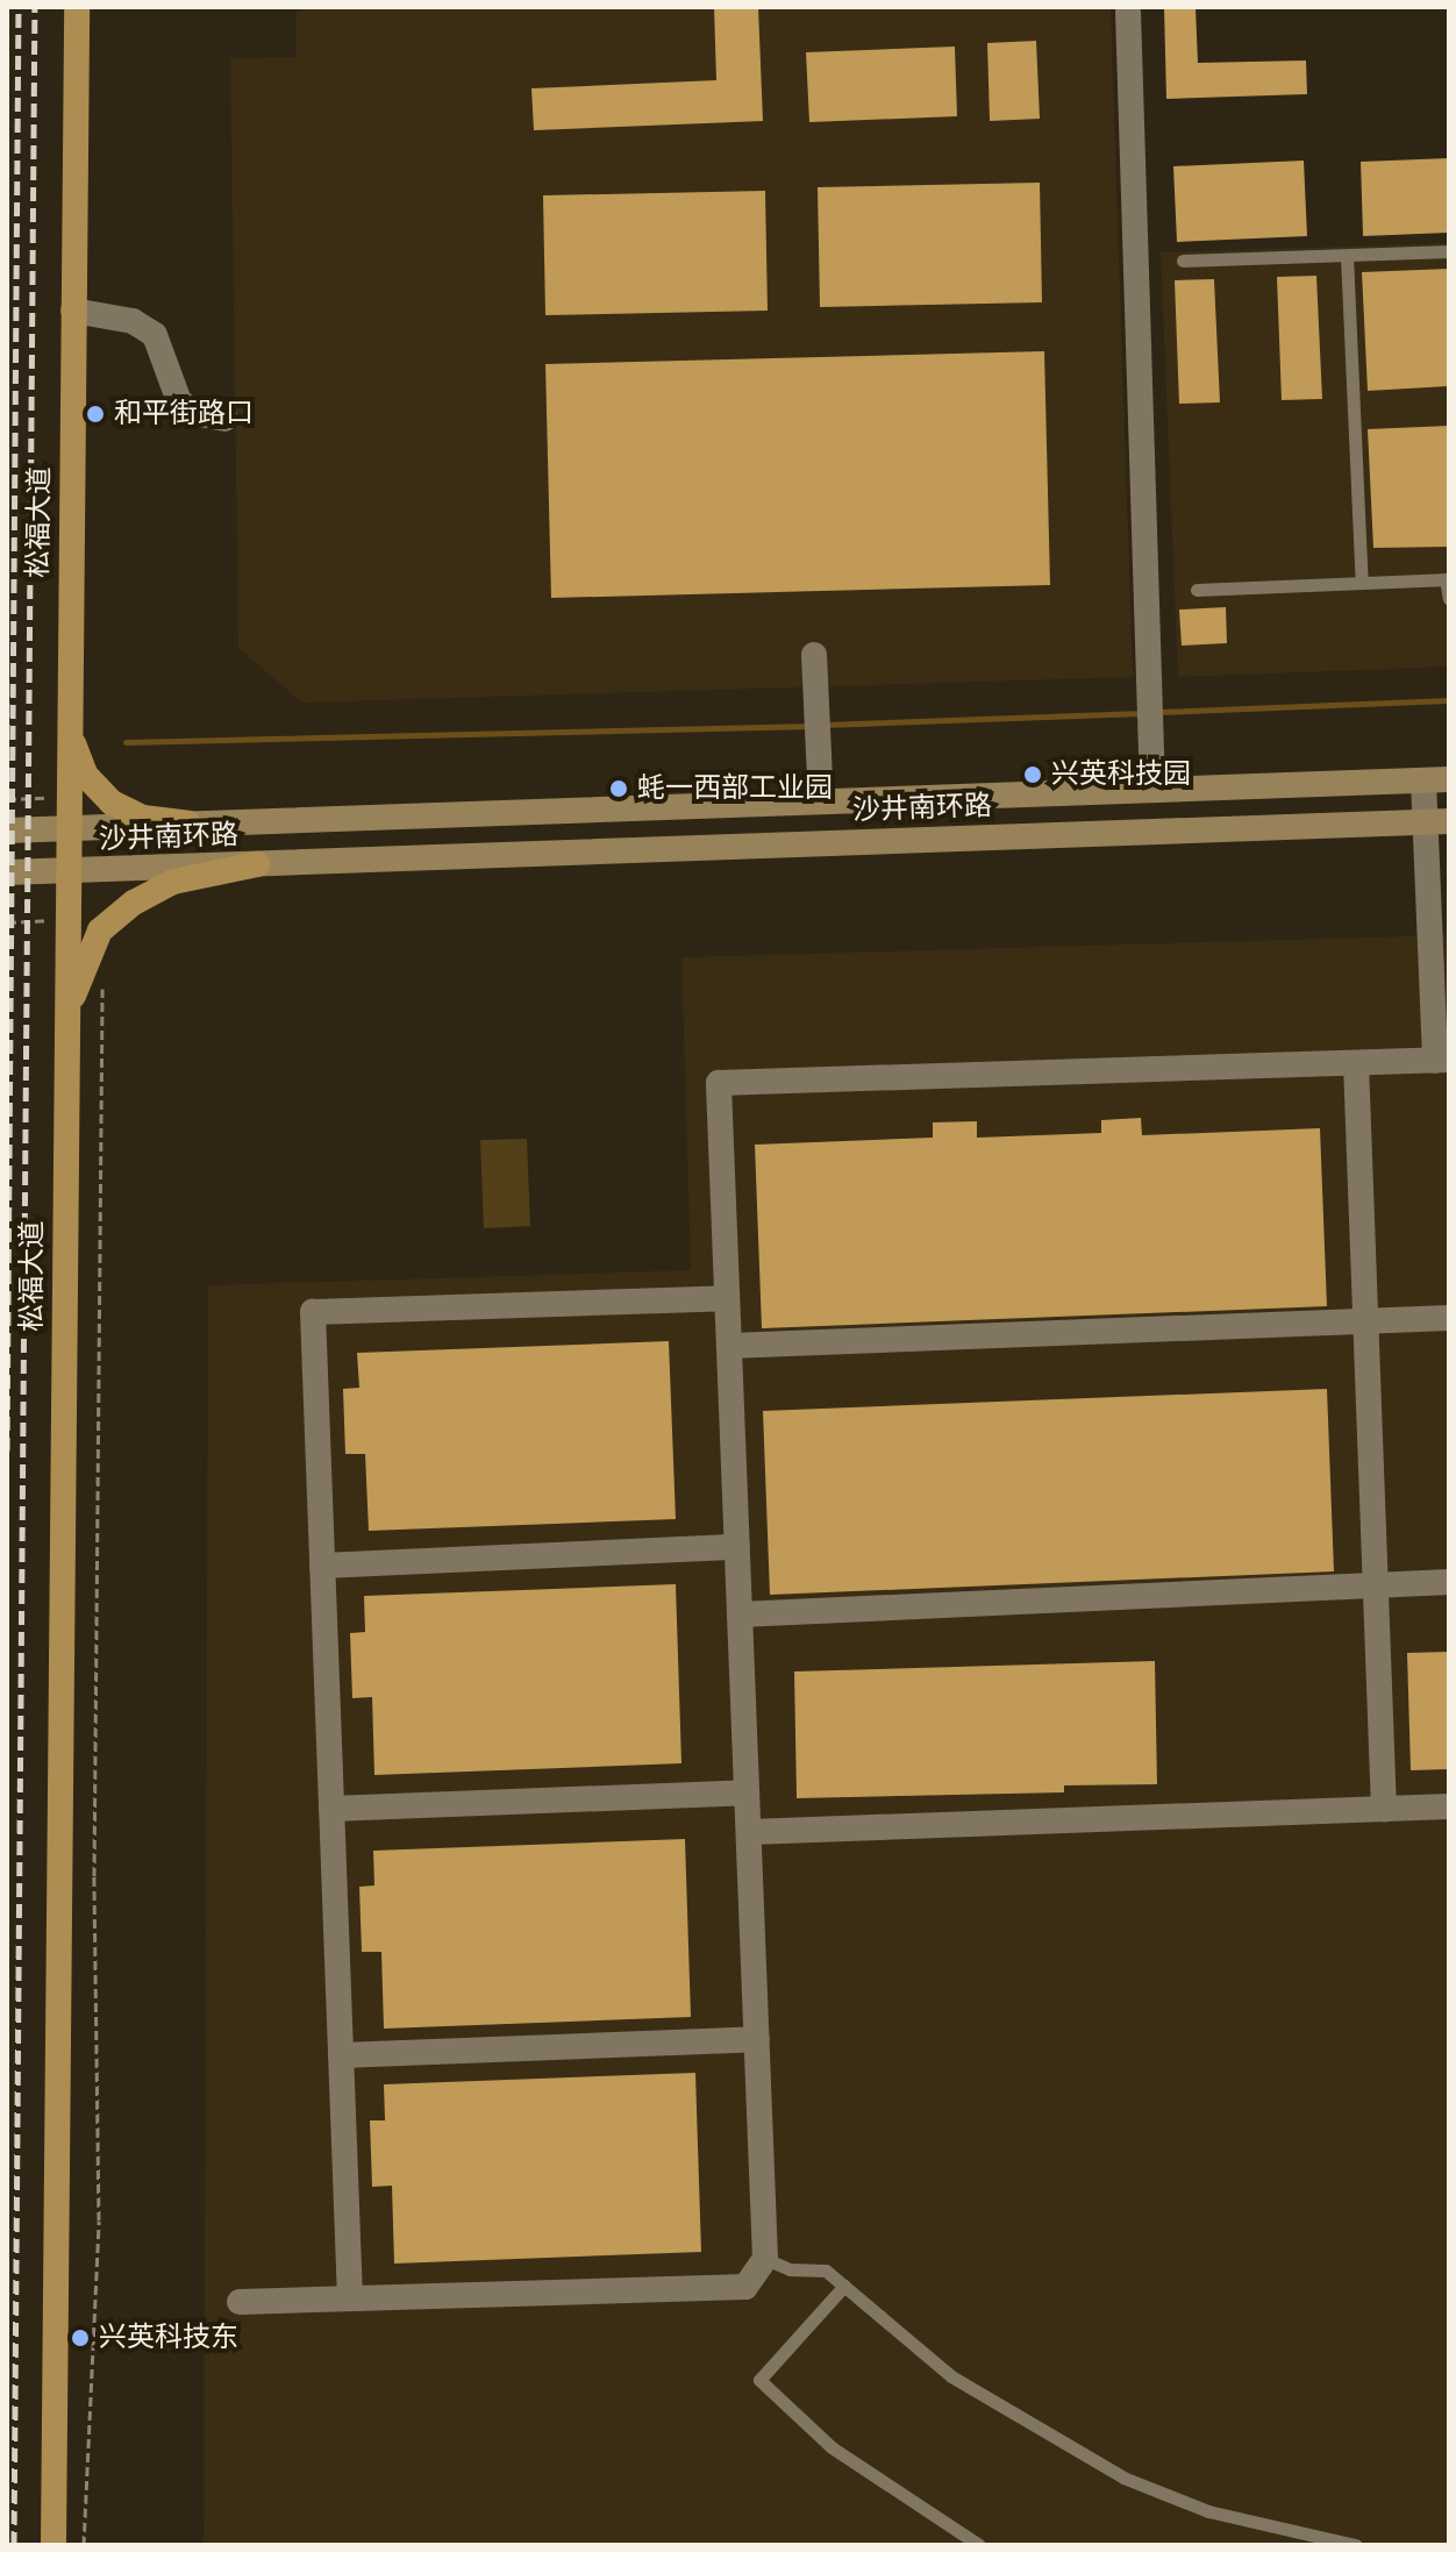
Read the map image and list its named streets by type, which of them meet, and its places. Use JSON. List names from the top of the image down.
{
  "streets": {
    "main road": ["松福大道", "沙井南环路"]
  },
  "crossings": [
    ["松福大道", "沙井南环路"]
  ],
  "places": [
    "和平街路口",
    "兴英科技园",
    "蚝一西部工业园",
    "兴英科技东"
  ]
}
